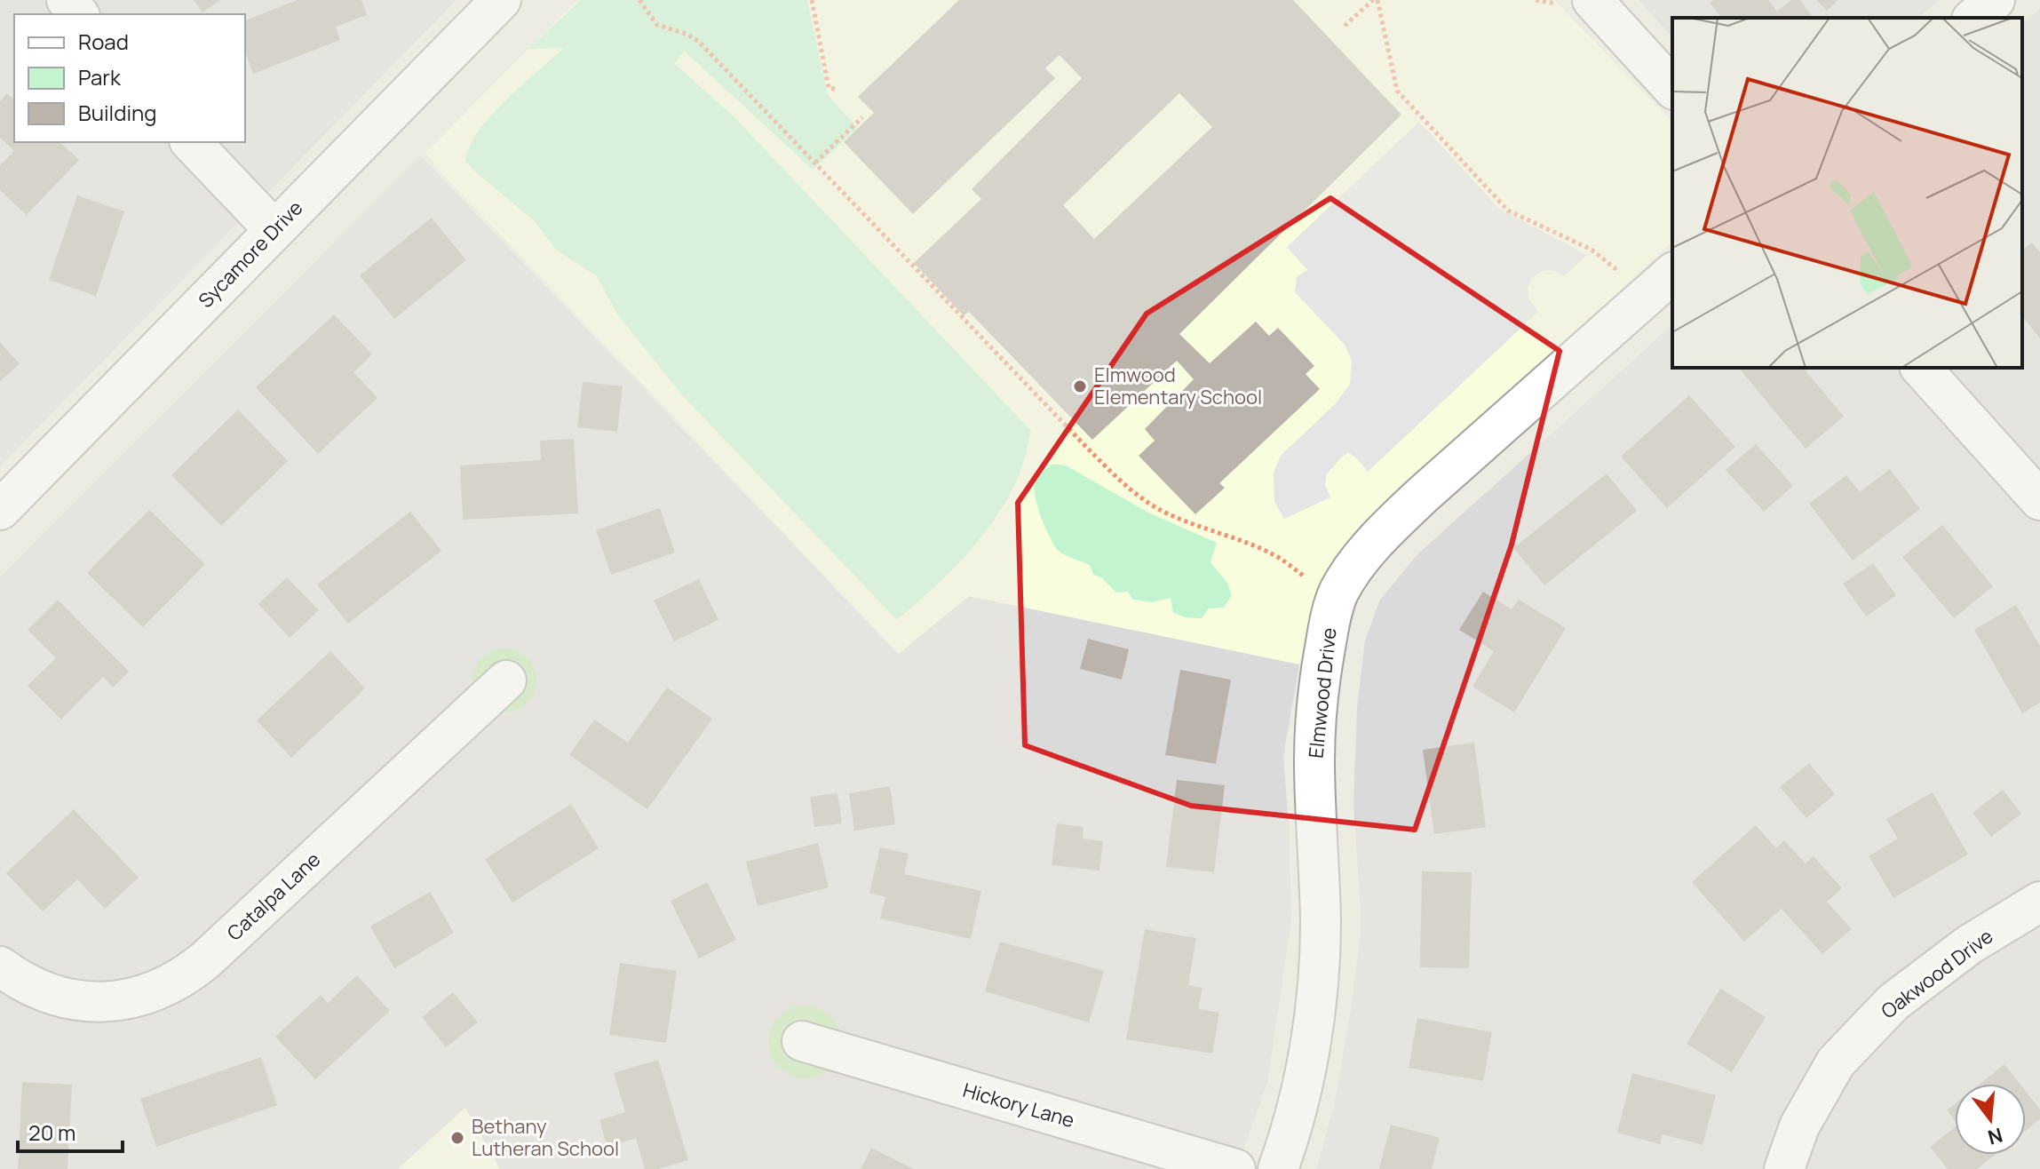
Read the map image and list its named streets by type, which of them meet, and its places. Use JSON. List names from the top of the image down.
{
  "streets": {
    "street": [
      "Sycamore Drive",
      "Elmwood Drive",
      "Catalpa Lane",
      "Oakwood Drive",
      "Hickory Lane"
    ]
  },
  "places": ["Elmwood Elementary School", "Bethany Lutheran School"],
  "legend": ["Road", "Park", "Building"],
  "scale_bar": "20 m",
  "north": "bottom"
}
